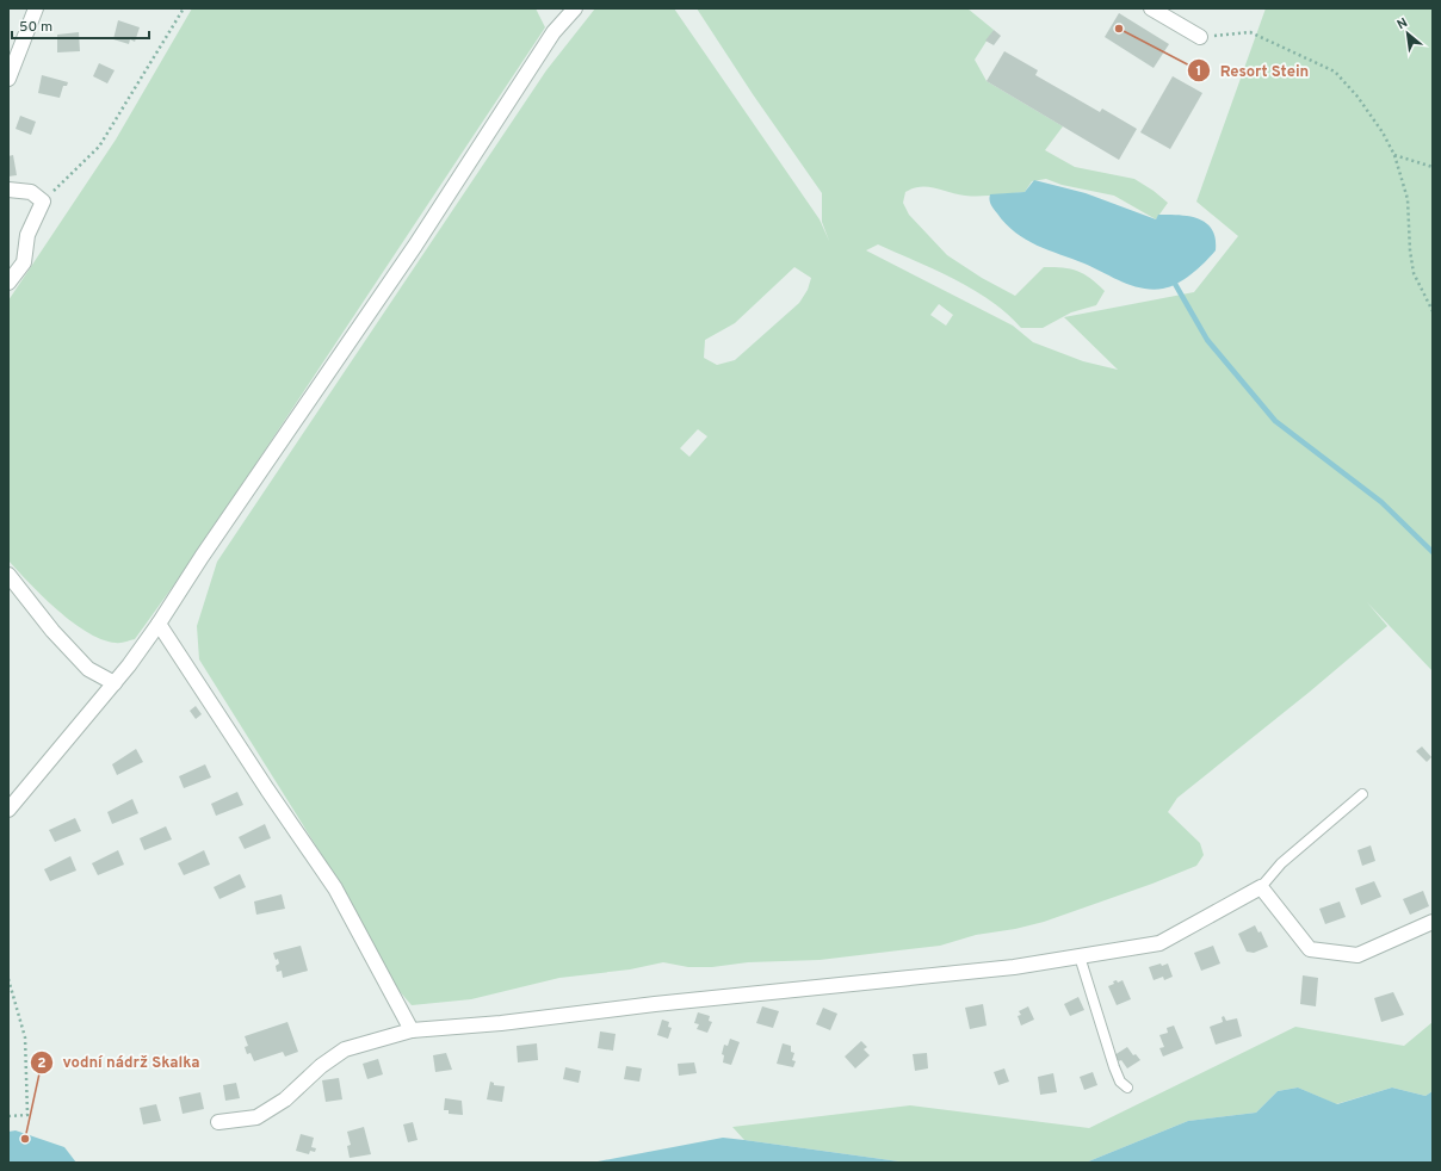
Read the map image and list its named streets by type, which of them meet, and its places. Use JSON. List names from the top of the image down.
{
  "places": ["Resort Stein", "vodní nádrž Skalka"],
  "scale_bar": "50 m",
  "north": "top left"
}
